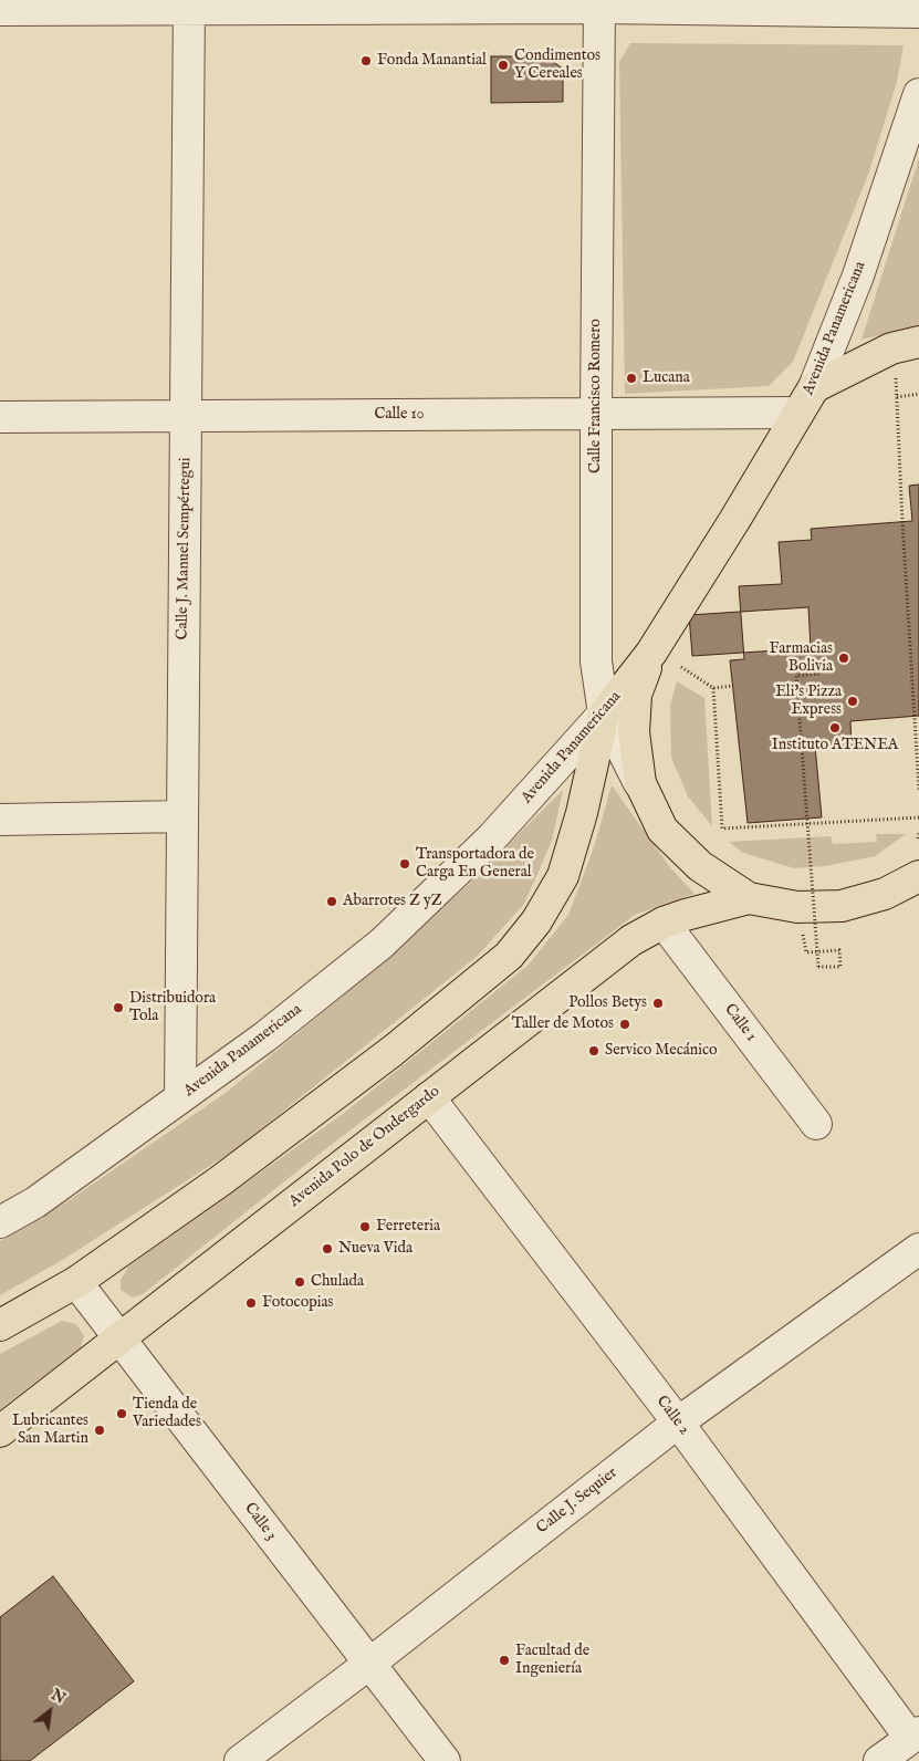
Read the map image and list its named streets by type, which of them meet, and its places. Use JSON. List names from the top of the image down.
{
  "streets": {
    "main road": ["Avenida Panamericana", "Avenida Polo de Ondergardo"],
    "street": [
      "Calle Francisco Romero",
      "Calle 10",
      "Calle J. Manuel Sempértegui",
      "Calle 1",
      "Calle 2",
      "Calle J. Sequier",
      "Calle 3"
    ]
  },
  "crossings": [
    ["Avenida Panamericana", "Calle Francisco Romero"],
    ["Avenida Panamericana", "Calle 10"],
    ["Avenida Panamericana", "Calle J. Manuel Sempértegui"],
    ["Calle Francisco Romero", "Calle 10"],
    ["Calle 10", "Calle J. Manuel Sempértegui"],
    ["Calle 1", "Avenida Polo de Ondergardo"],
    ["Avenida Polo de Ondergardo", "Calle 2"],
    ["Avenida Polo de Ondergardo", "Calle 3"],
    ["Calle 2", "Calle J. Sequier"],
    ["Calle J. Sequier", "Calle 3"]
  ],
  "places": [
    "Fonda Manantial",
    "Condimentos Y Cereales",
    "Lucana",
    "Farmacias Bolivia",
    "Eli's Pizza Express",
    "Instituto ATENEA",
    "Transportadora de Carga En General",
    "Abarrotes Z yZ",
    "Pollos Betys",
    "Distribuidora Tola",
    "Taller de Motos",
    "Servico Mecánico",
    "Ferreteria",
    "Nueva Vida",
    "Chulada",
    "Fotocopias",
    "Tienda de Variedades",
    "Lubricantes San Martin",
    "Facultad de Ingeniería"
  ],
  "north": "top right"
}
